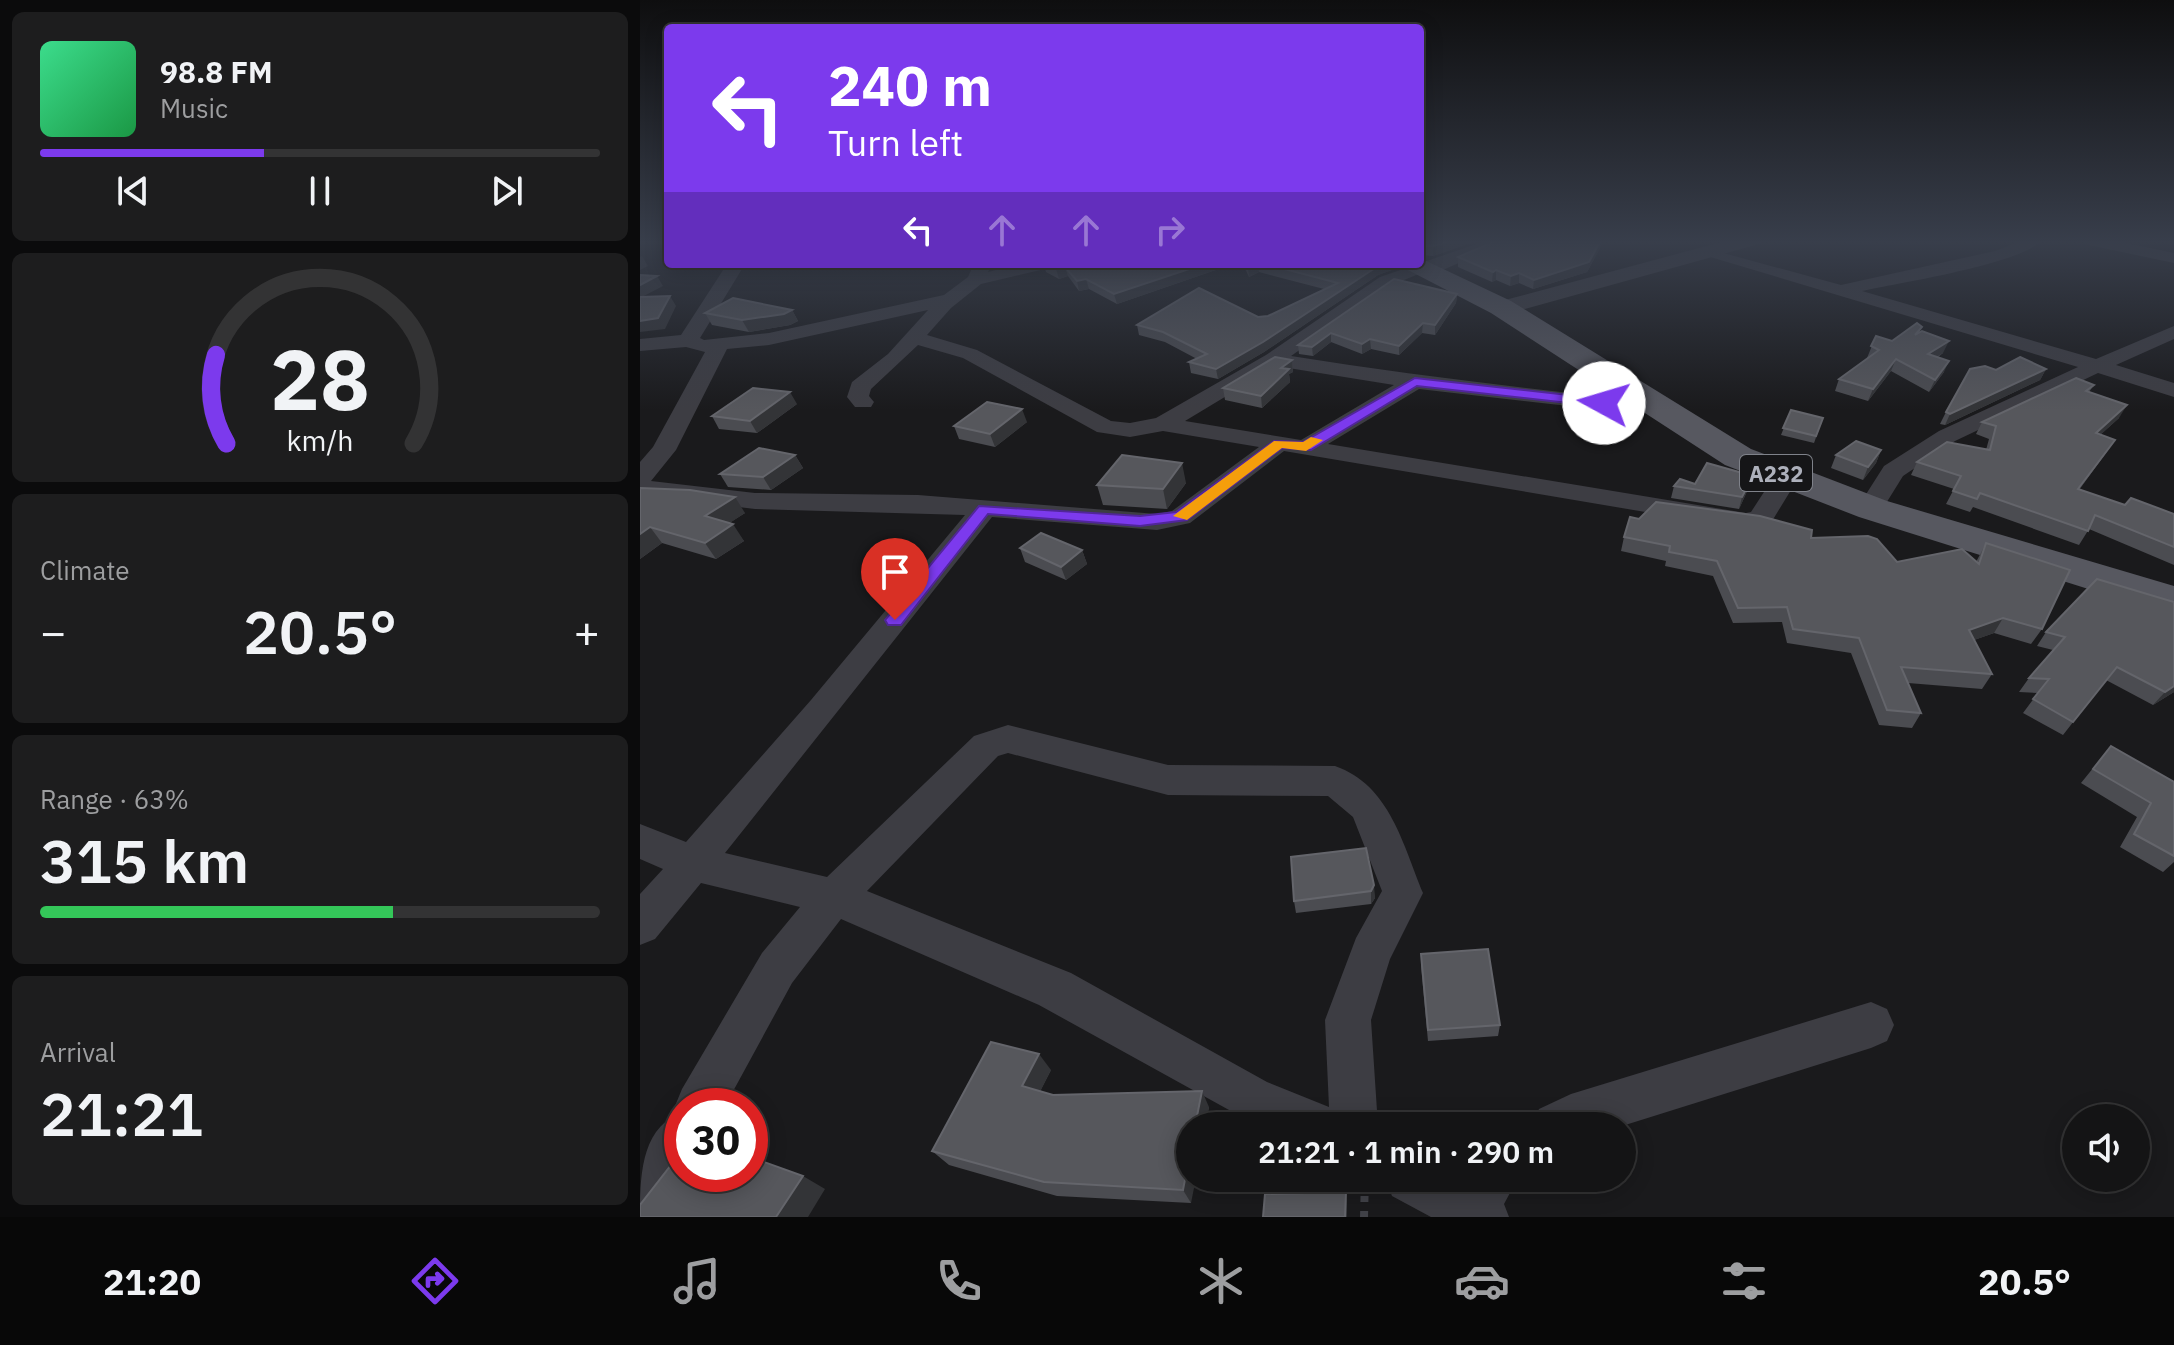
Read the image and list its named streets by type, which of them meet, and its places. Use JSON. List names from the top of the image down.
{
  "streets": {
    "main road": ["A232"]
  },
  "page": {
    "turn": ["240 m", "Turn left"],
    "song": ["98.8 FM", "Music"],
    "tile": [
      "Climate",
      ["Range · 63%", "315 km"],
      ["Arrival", "21:21"]
    ],
    "heat": ["−", "20.5°", "+"],
    "limit": "30",
    "trip": "21:21 · 1 min · 290 m",
    "tabs": ["21:20", "20.5°"],
    "gauge": ["28", "km/h"]
  }
}
